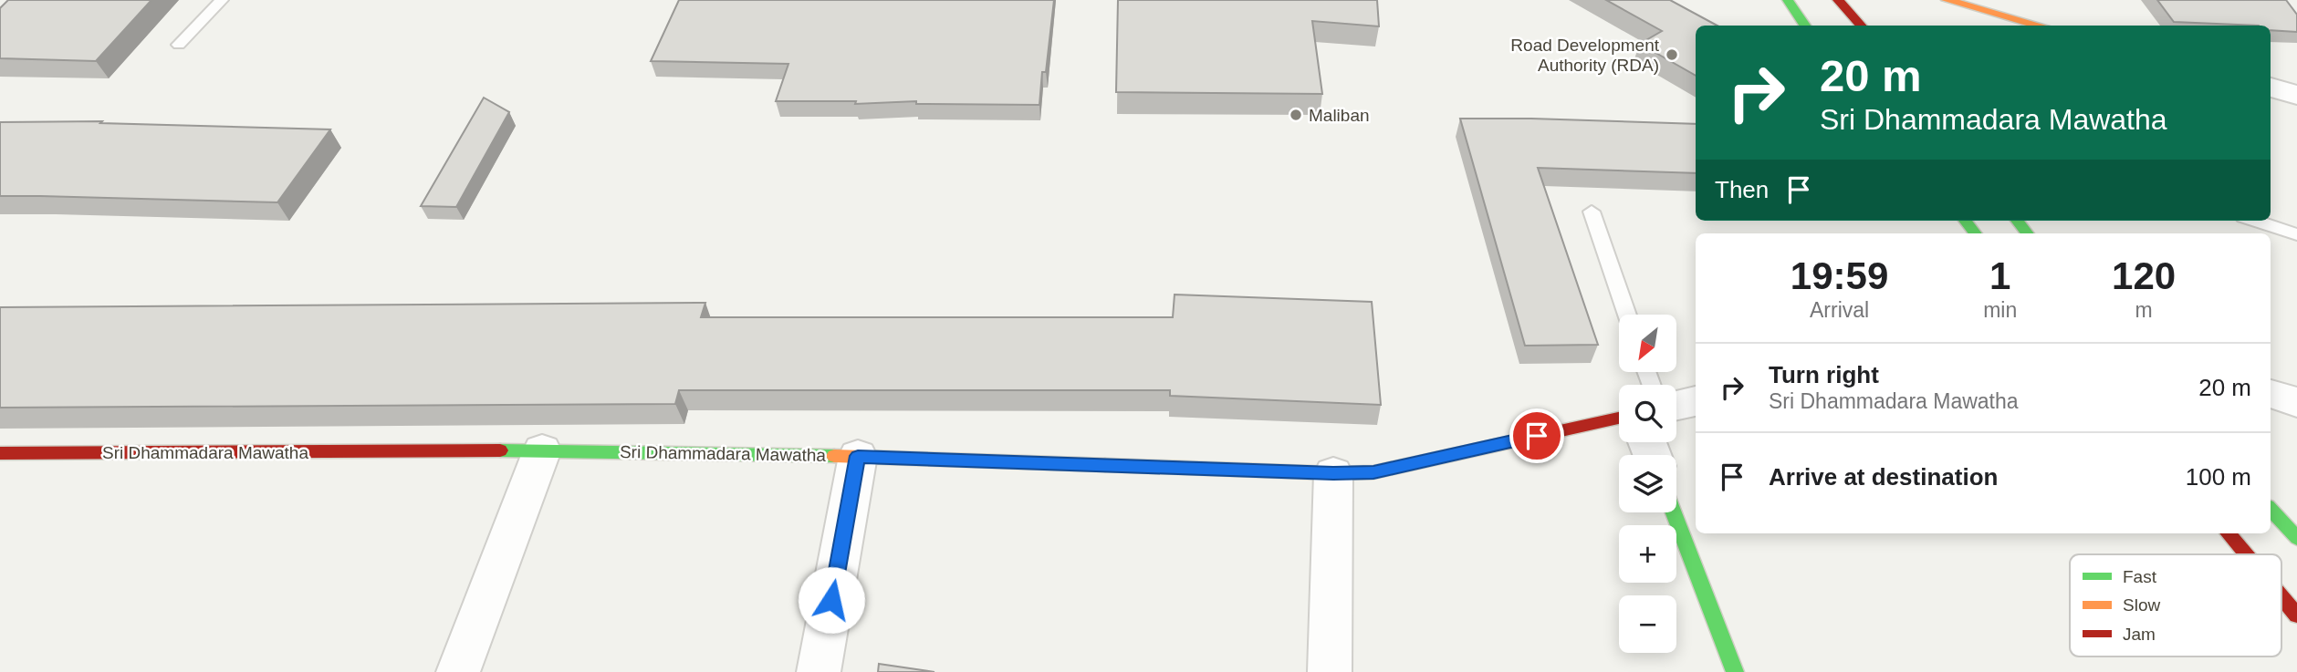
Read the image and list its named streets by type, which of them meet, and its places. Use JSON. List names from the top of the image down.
{
  "streets": {
    "main road": ["Sri Dhammadara Mawatha"]
  },
  "places": ["Road Development Authority (RDA)", "Maliban"],
  "legend": ["Fast", "Slow", "Jam"],
  "north": "bottom left",
  "page": {
    "turn": ["20 m", "Sri Dhammadara Mawatha"],
    "then": "Then",
    "eta": [
      "19:59",
      "Arrival",
      "1",
      "min",
      "120",
      "m"
    ],
    "map_buttons": ["+", "−"],
    "list": [
      {
        "name": "Turn right",
        "note": "Sri Dhammadara Mawatha",
        "value": "20 m"
      },
      {
        "name": "Arrive at destination",
        "value": "100 m"
      }
    ]
  }
}
